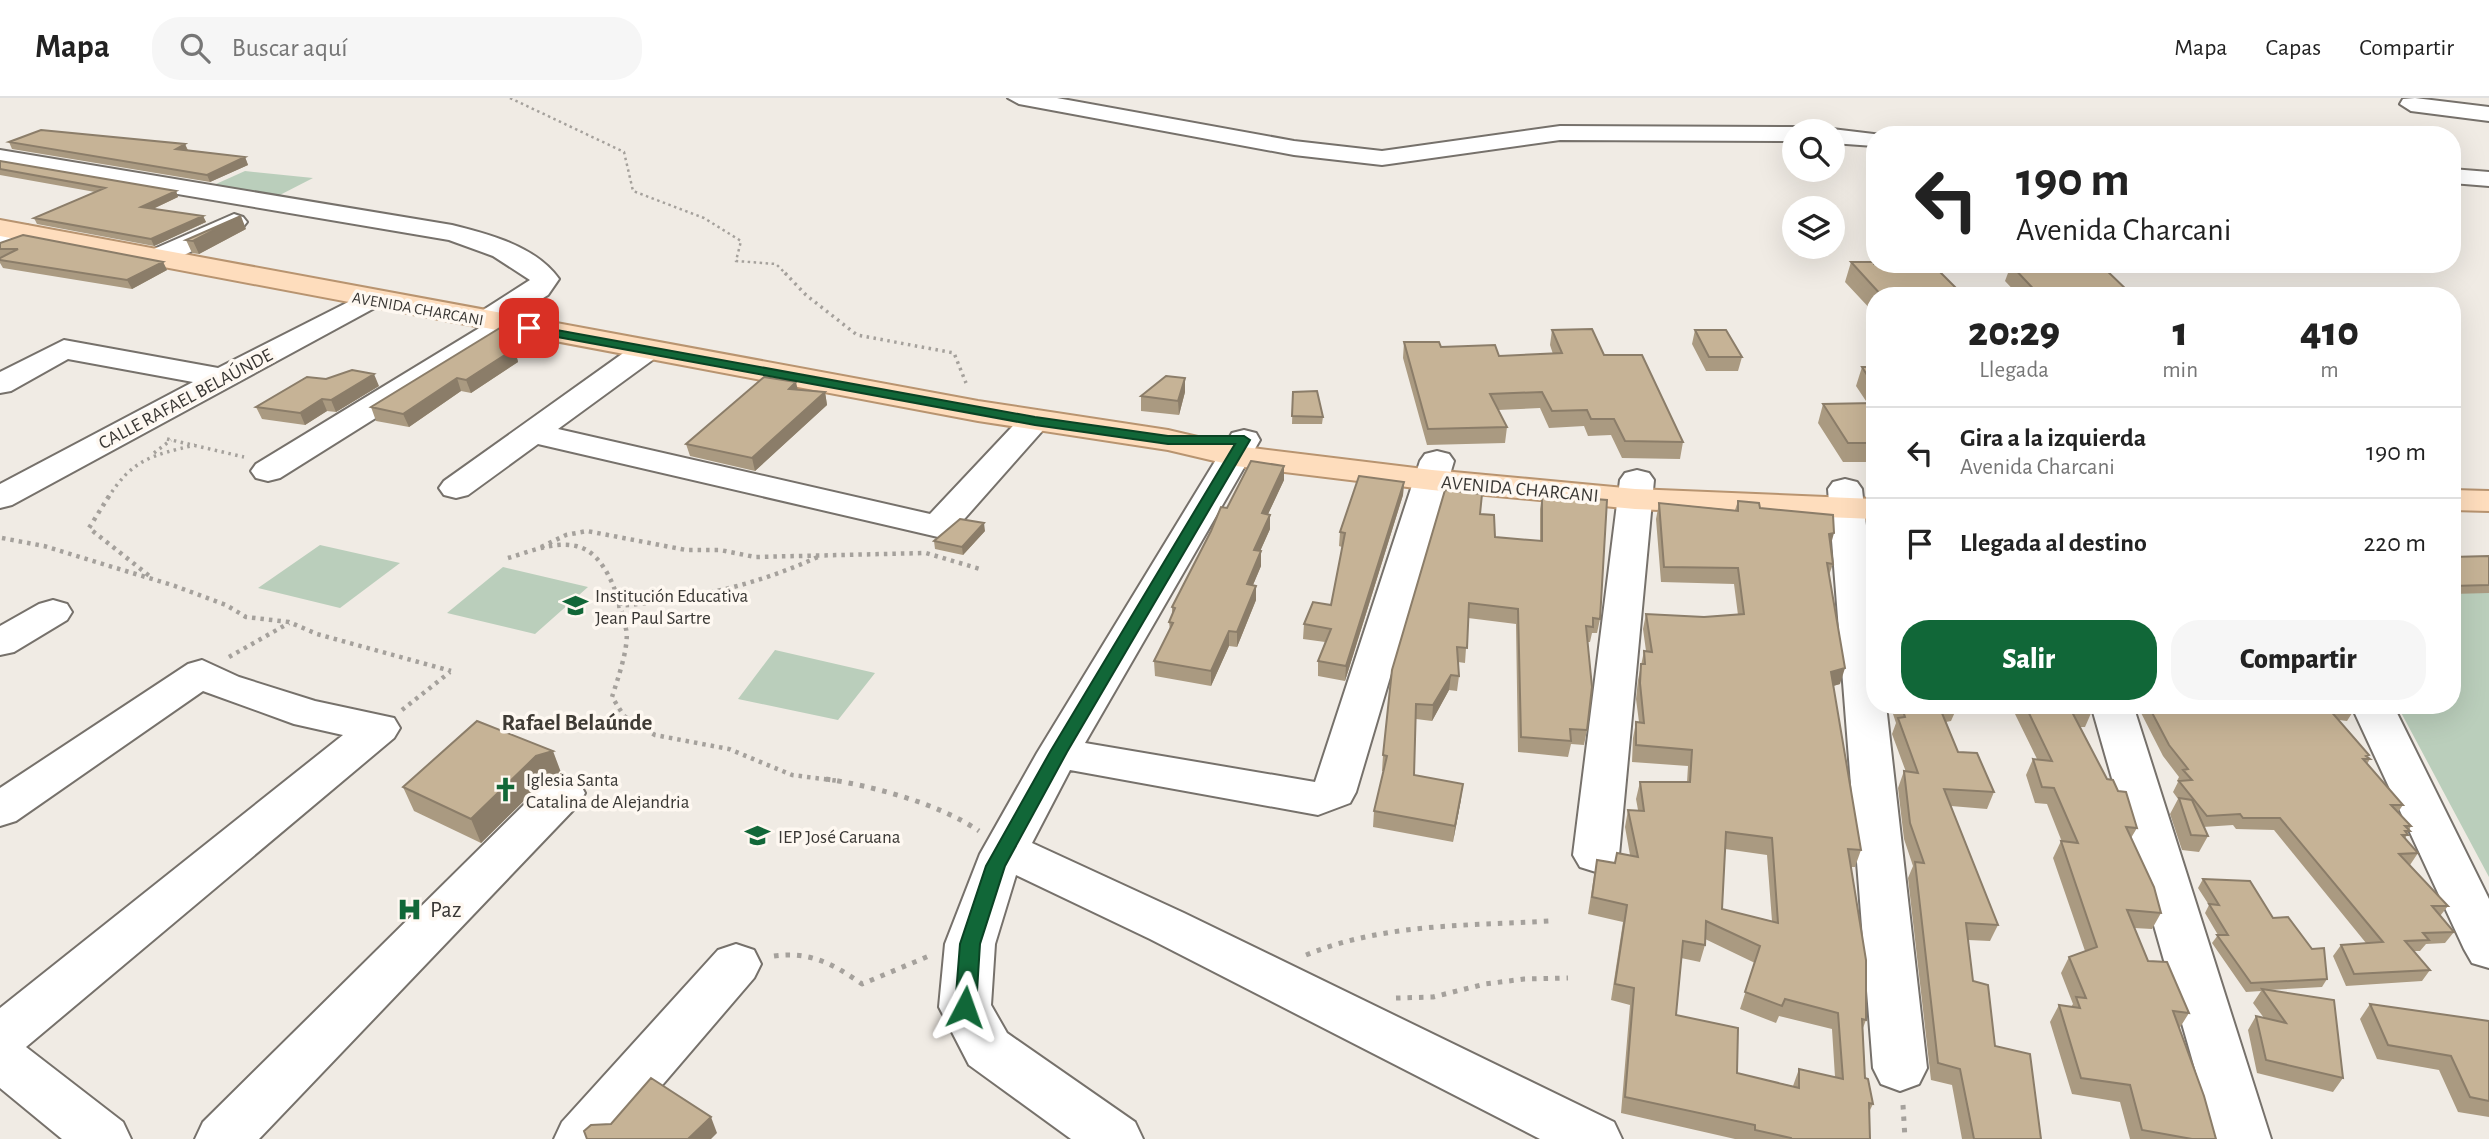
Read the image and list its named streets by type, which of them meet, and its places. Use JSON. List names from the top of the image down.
{
  "streets": {
    "main road": ["AVENIDA CHARCANI"],
    "street": ["CALLE RAFAEL BELAÚNDE"]
  },
  "crossings": [
    ["AVENIDA CHARCANI", "CALLE RAFAEL BELAÚNDE"]
  ],
  "districts": ["Rafael Belaúnde"],
  "places": {
    "school or university": ["Institución Educativa Jean Paul Sartre", "IEP José Caruana"],
    "church": ["Iglesia Santa Catalina de Alejandria"],
    "hospital": ["Paz"]
  },
  "page": {
    "header": "Mapa",
    "search": "Buscar aquí",
    "nav": ["Mapa", "Capas", "Compartir"],
    "turn": ["190 m", "Avenida Charcani"],
    "eta": [
      "20:29",
      "Llegada",
      "1",
      "min",
      "410",
      "m"
    ],
    "list": [
      {
        "name": "Gira a la izquierda",
        "note": "Avenida Charcani",
        "value": "190 m"
      },
      {
        "name": "Llegada al destino",
        "value": "220 m"
      }
    ],
    "buttons": ["Salir", "Compartir"]
  }
}
